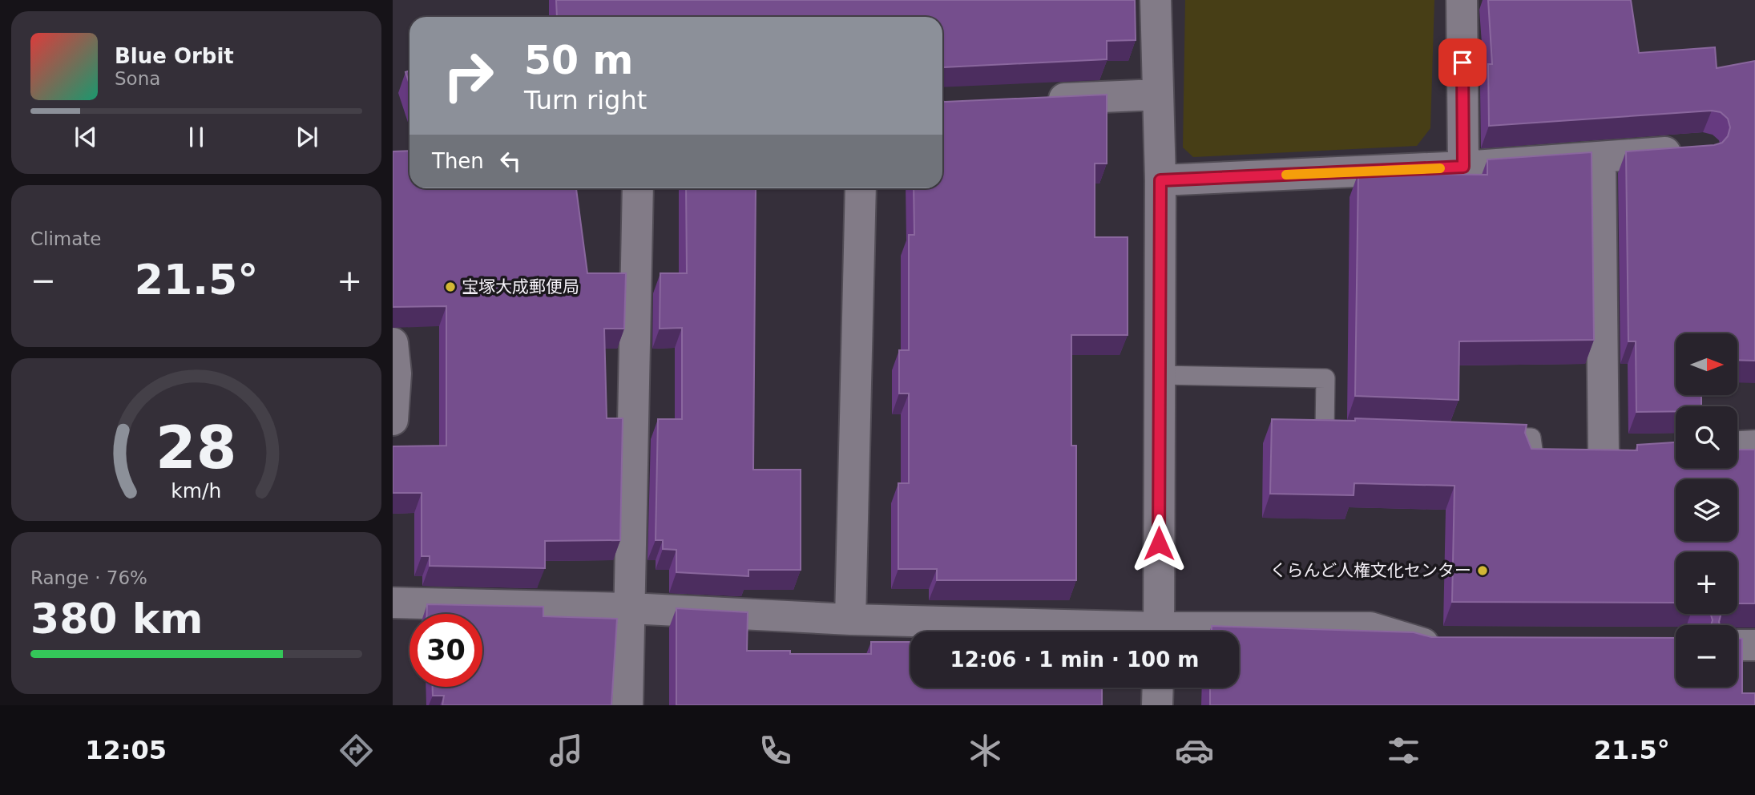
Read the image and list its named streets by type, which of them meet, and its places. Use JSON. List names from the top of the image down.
{
  "places": ["宝塚大成郵便局", "くらんど人権文化センター"],
  "north": "right",
  "page": {
    "turn": ["50 m", "Turn right"],
    "song": ["Blue Orbit", "Sona"],
    "then": "Then",
    "tile": [
      "Climate",
      ["Range · 76%", "380 km"]
    ],
    "heat": ["−", "21.5°", "+"],
    "map_buttons": ["+", "−"],
    "limit": "30",
    "trip": "12:06 · 1 min · 100 m",
    "tabs": ["12:05", "21.5°"],
    "gauge": ["28", "km/h"]
  }
}
